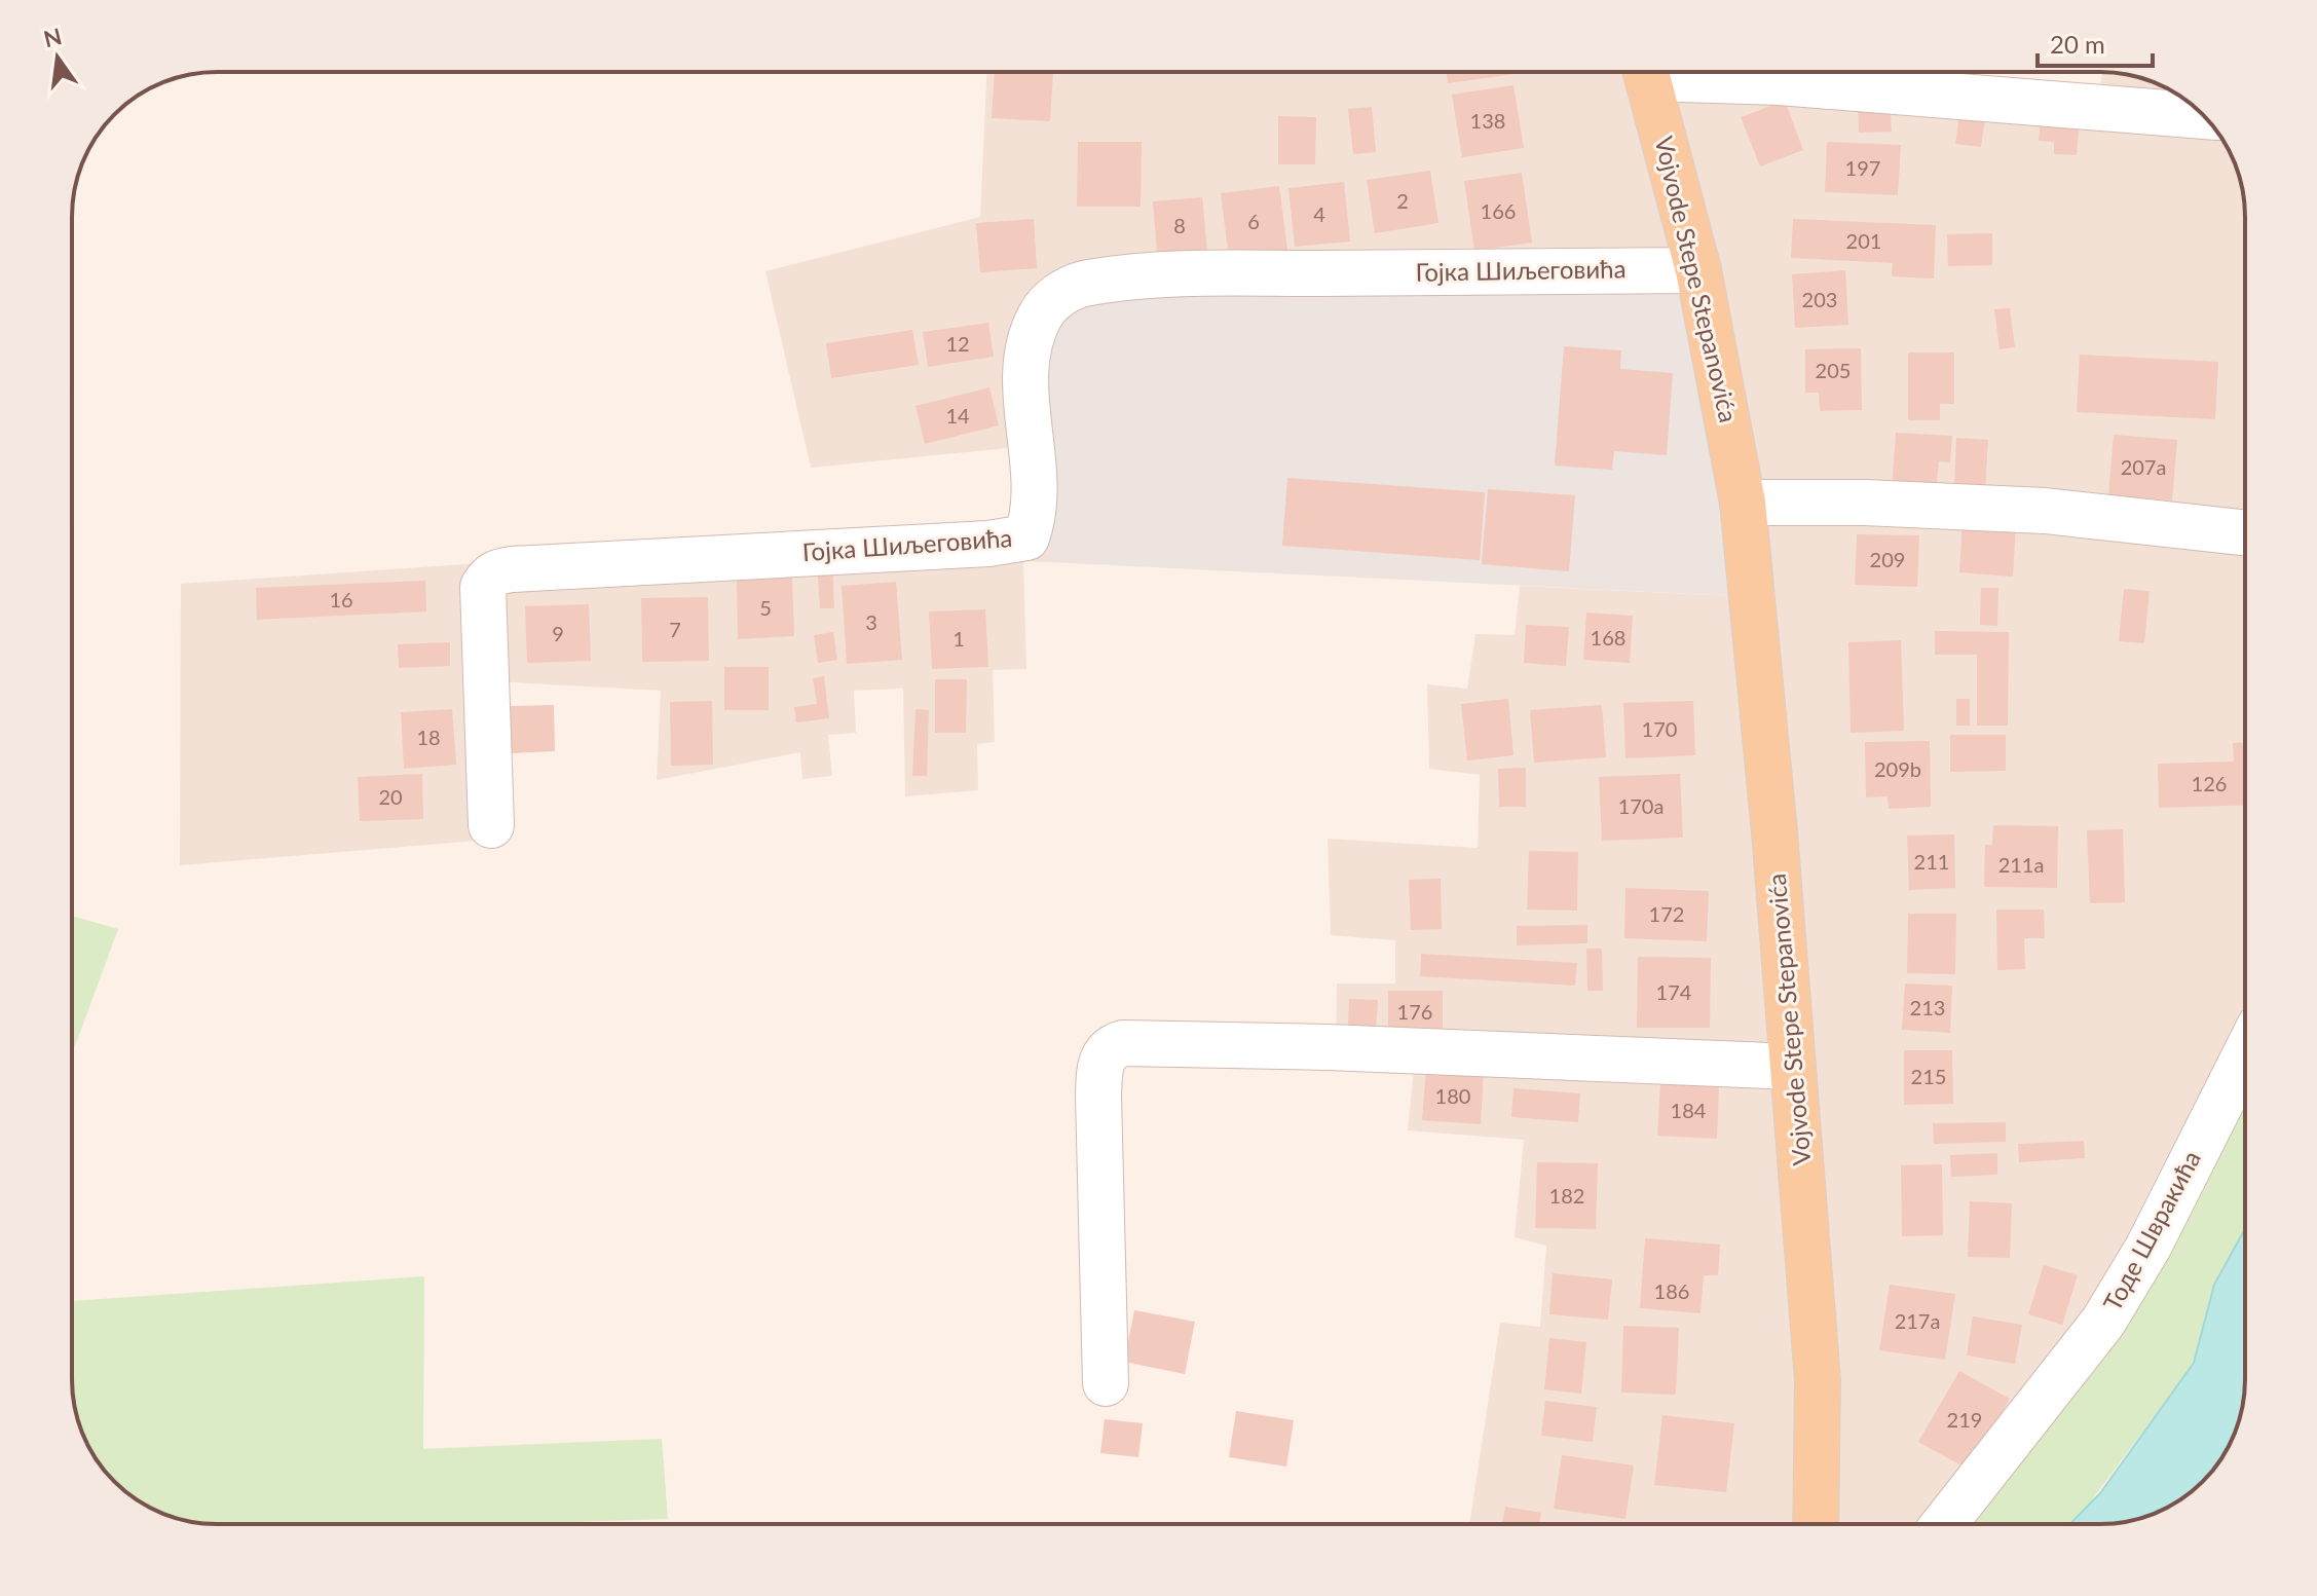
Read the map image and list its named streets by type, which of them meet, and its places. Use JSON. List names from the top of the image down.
{
  "streets": {
    "main road": ["Vojvode Stepe Stepanovića"],
    "street": ["Гојка Шиљеговића", "Тоде Швракића"]
  },
  "crossings": [
    ["Гојка Шиљеговића", "Vojvode Stepe Stepanovića"]
  ],
  "house_numbers": [
    "138",
    "197",
    "2",
    "166",
    "4",
    "6",
    "8",
    "201",
    "203",
    "12",
    "205",
    "14",
    "207a",
    "209",
    "16",
    "5",
    "3",
    "7",
    "9",
    "168",
    "1",
    "170",
    "18",
    "209b",
    "126",
    "20",
    "170a",
    "211",
    "211a",
    "172",
    "174",
    "213",
    "176",
    "215",
    "180",
    "184",
    "182",
    "186",
    "217a",
    "219"
  ],
  "scale_bar": "20 m",
  "north": "top"
}
